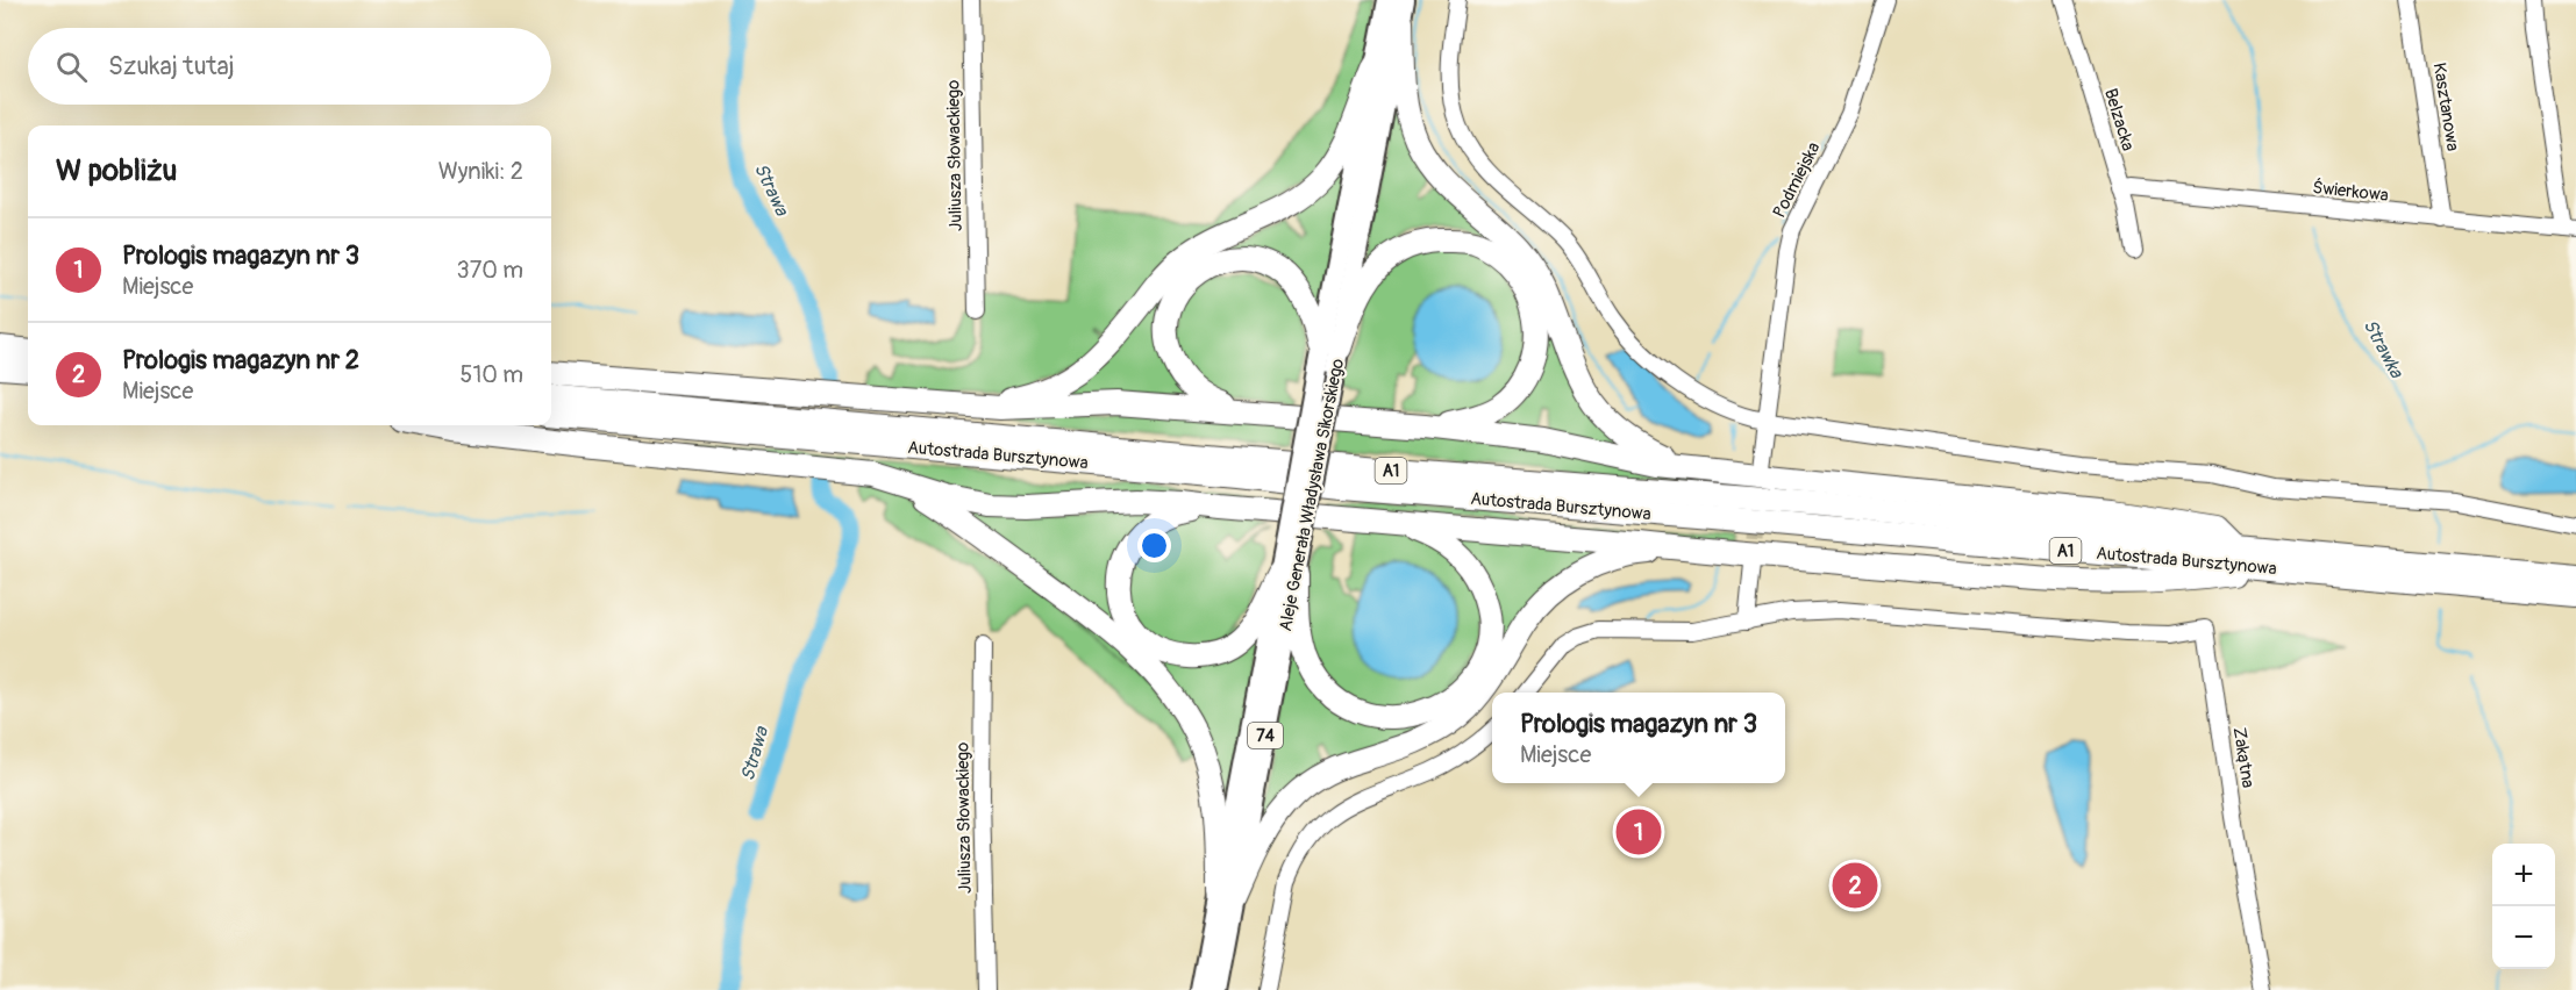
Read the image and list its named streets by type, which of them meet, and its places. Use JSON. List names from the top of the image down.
{
  "streets": {
    "highway": ["Autostrada Bursztynowa", "A1"],
    "main road": ["Aleje Generała Władysława Sikorskiego", "74"],
    "street": [
      "Kasztanowa",
      "Belzacka",
      "Juliusza Słowackiego",
      "Podmiejska",
      "Świerkowa",
      "Zakątna"
    ]
  },
  "crossings": [
    ["Kasztanowa", "Świerkowa"],
    ["Belzacka", "Świerkowa"]
  ],
  "water": ["Strawa", "Strawka"],
  "page": {
    "search": "Szukaj tutaj",
    "heading": ["W pobliżu", "Wyniki: 2"],
    "list": [
      {
        "mark": "1",
        "name": "Prologis magazyn nr 3",
        "note": "Miejsce",
        "value": "370 m"
      },
      {
        "mark": "2",
        "name": "Prologis magazyn nr 2",
        "note": "Miejsce",
        "value": "510 m"
      }
    ],
    "popup": ["Prologis magazyn nr 3", "Miejsce"],
    "pins": ["1", "2"],
    "map_buttons": ["+", "−"]
  }
}
